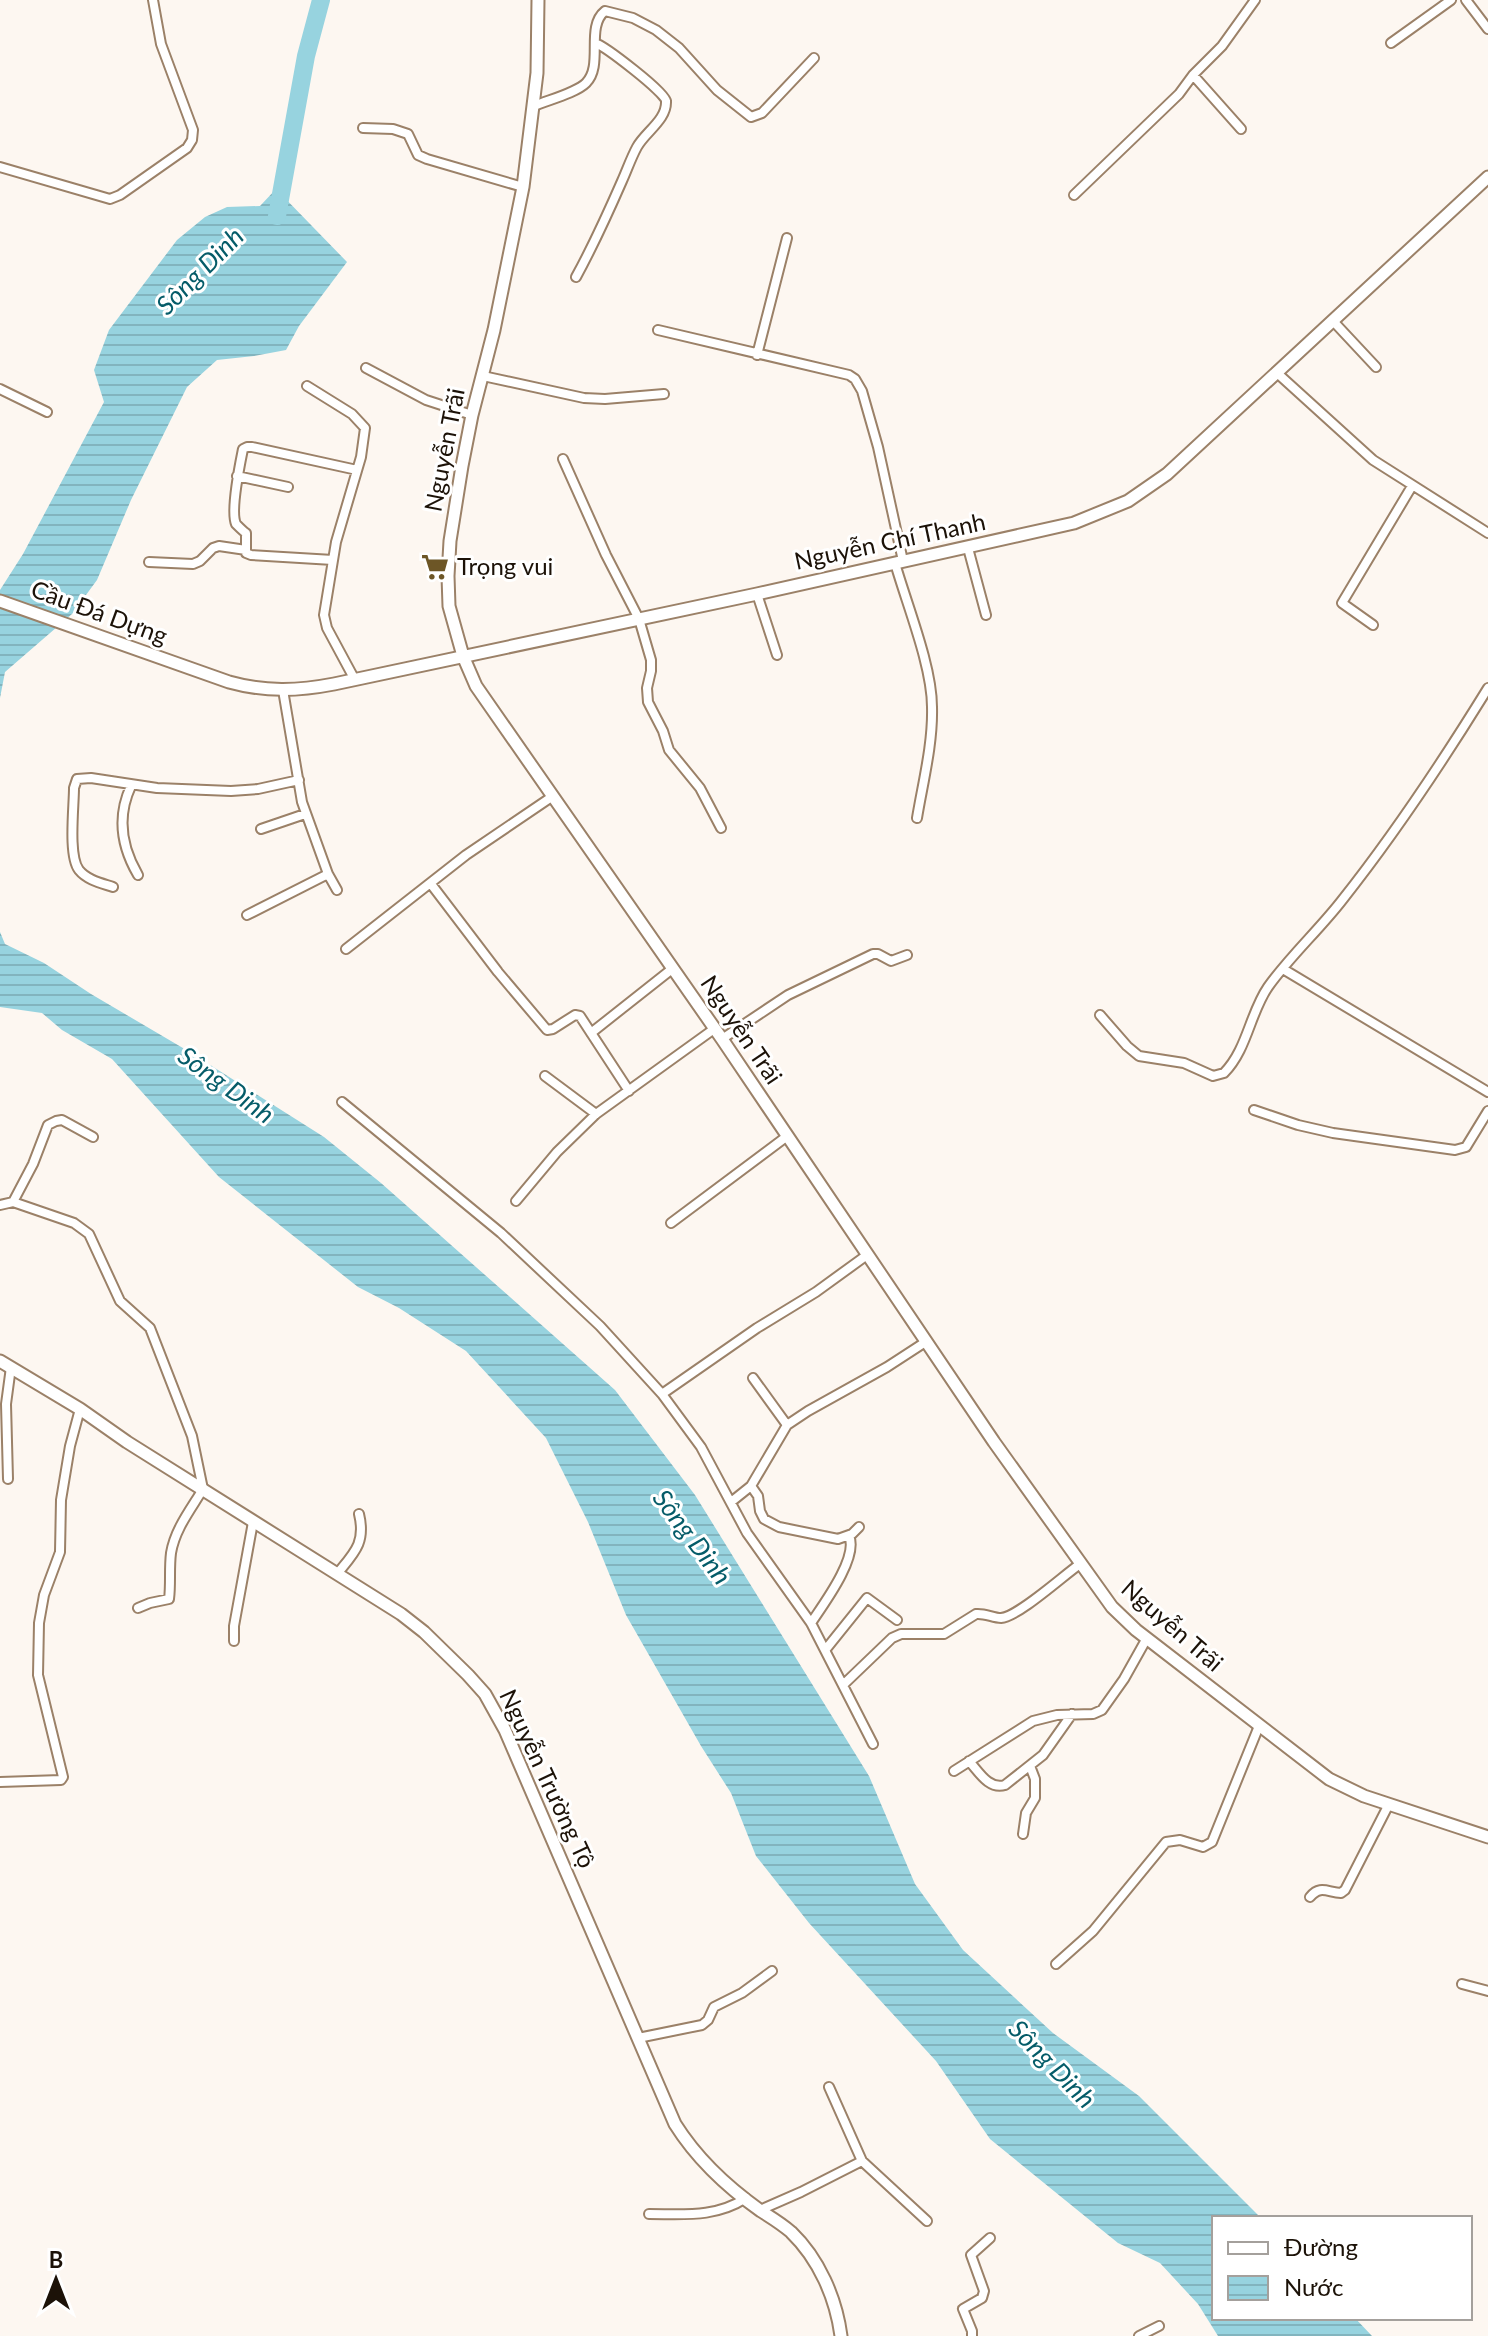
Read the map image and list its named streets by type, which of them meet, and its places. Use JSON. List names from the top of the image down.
{
  "streets": {
    "main road": [
      "Nguyễn Trãi",
      "Nguyễn Chí Thanh",
      "Cầu Đá Dựng",
      "Nguyễn Trường Tộ"
    ]
  },
  "crossings": [
    ["Nguyễn Trãi", "Nguyễn Chí Thanh"],
    ["Nguyễn Chí Thanh", "Cầu Đá Dựng"]
  ],
  "water": ["Sông Dinh"],
  "places": {
    "supermarket": ["Trọng vui"]
  },
  "legend": ["Đường", "Nước"],
  "north": "top"
}
